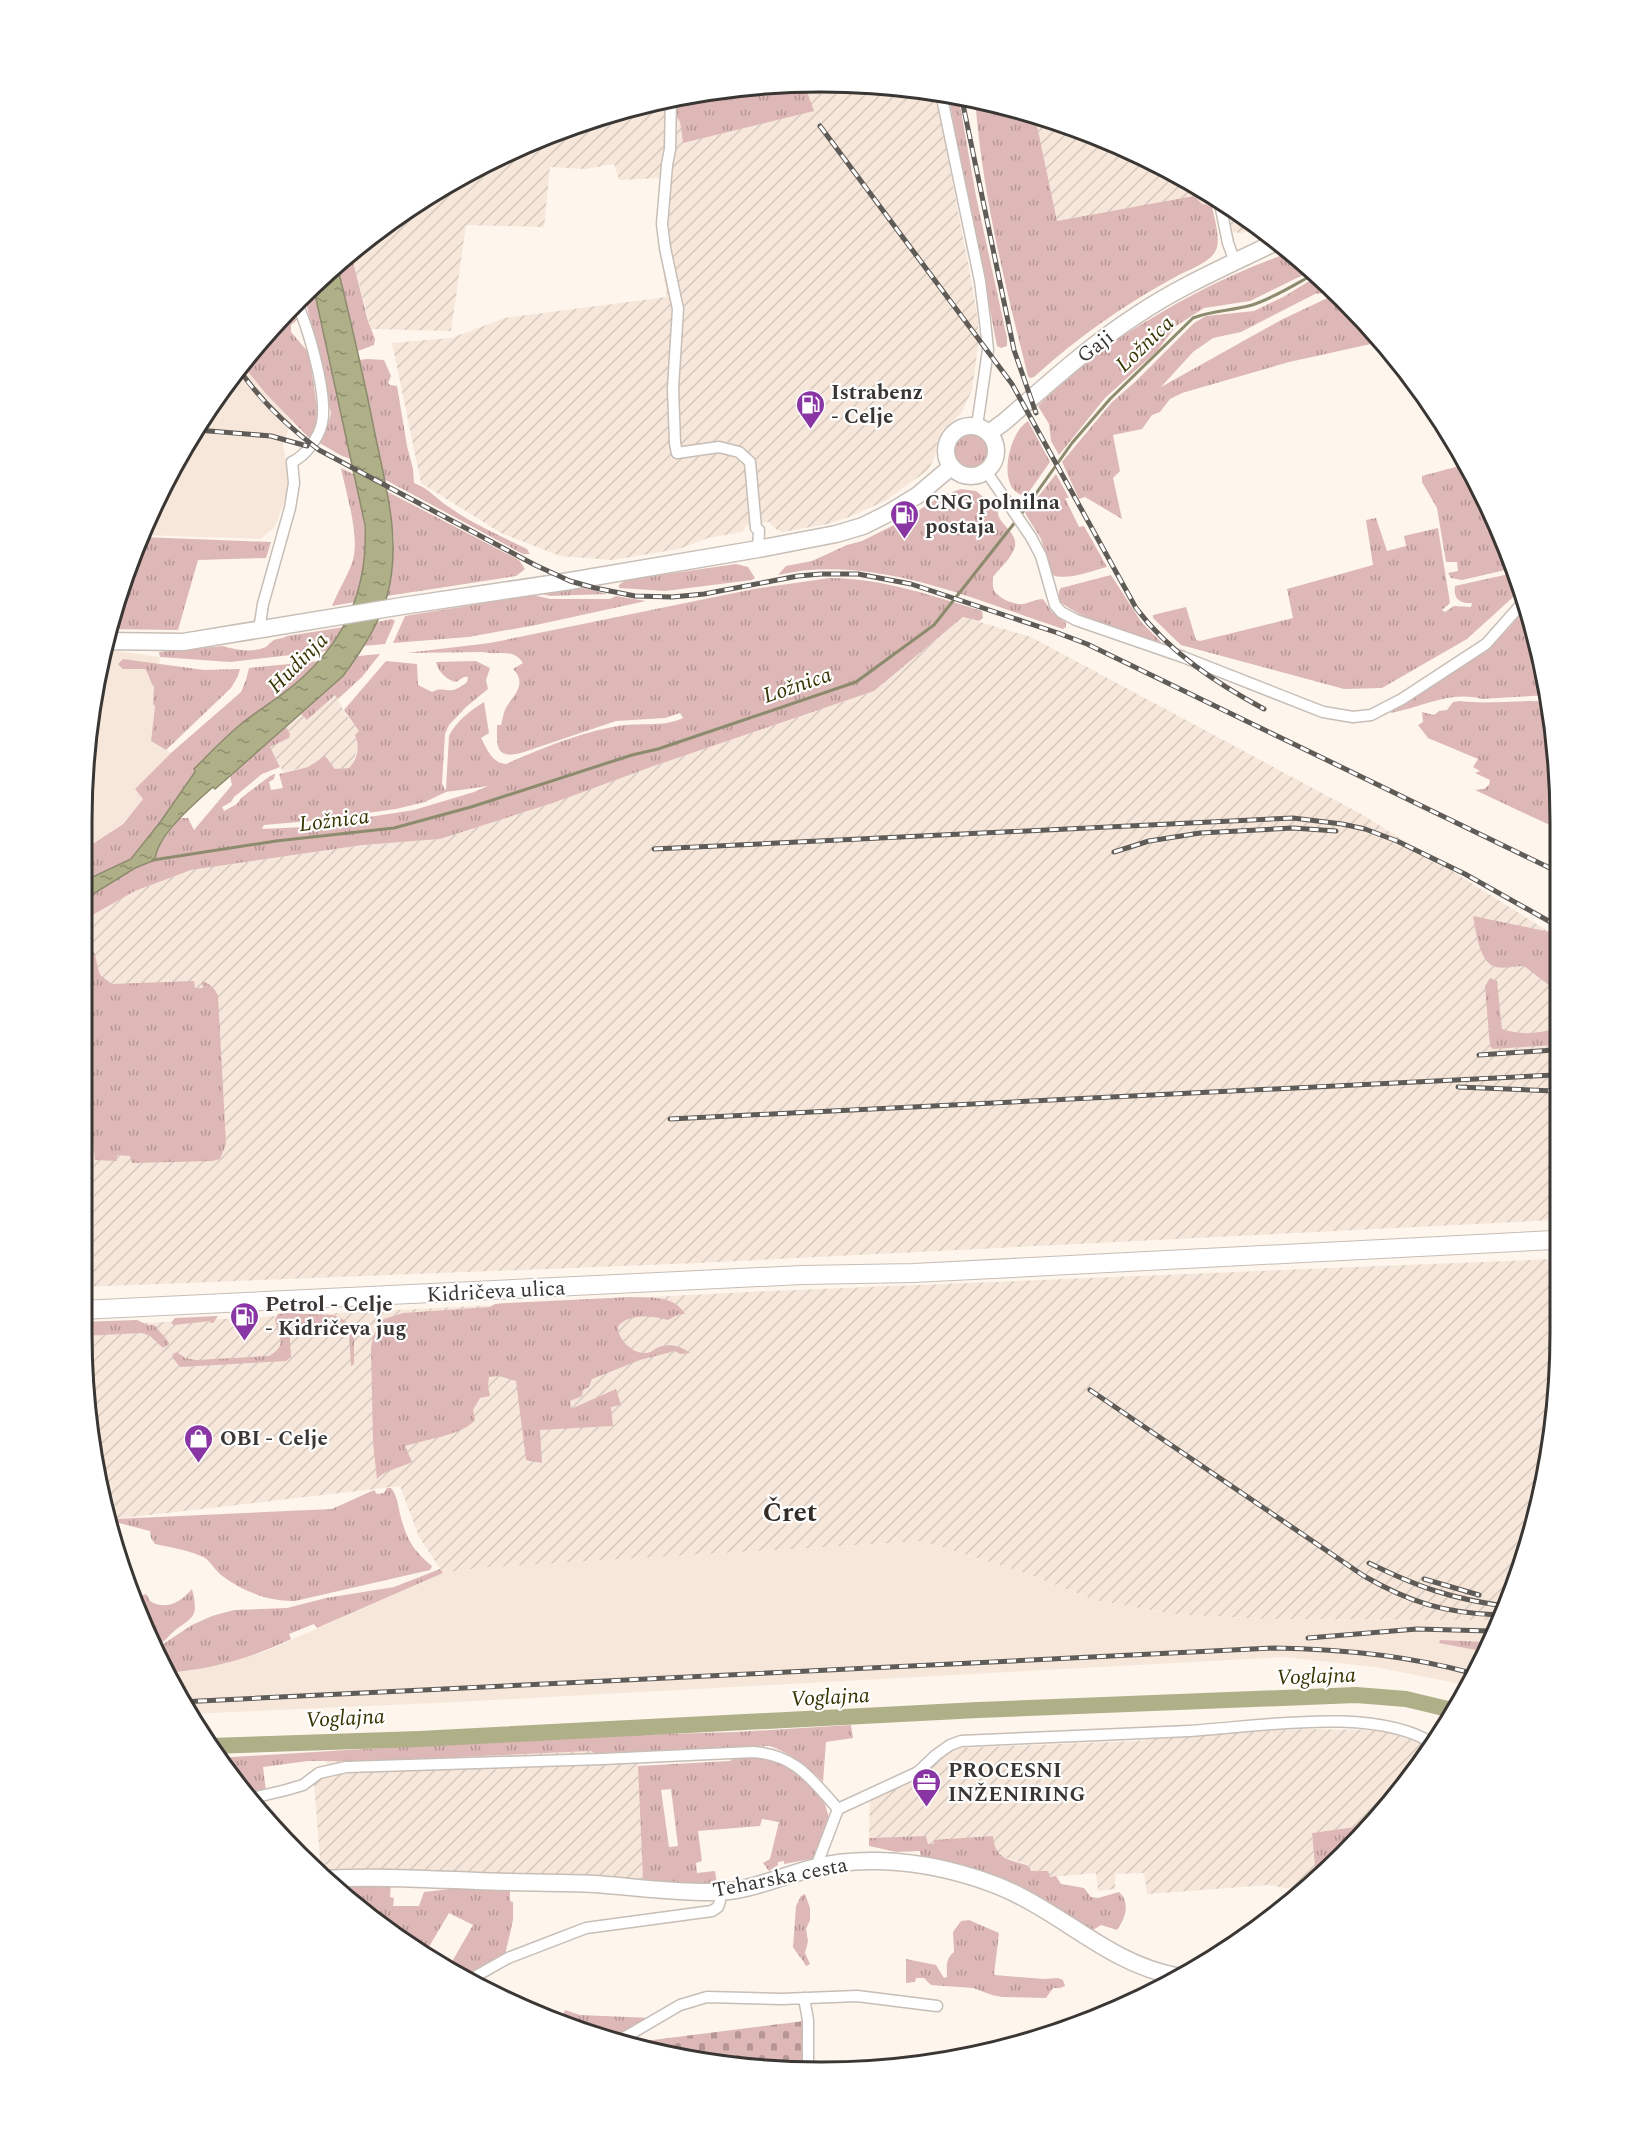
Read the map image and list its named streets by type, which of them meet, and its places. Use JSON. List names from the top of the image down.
{
  "streets": {
    "main road": ["Kidričeva ulica"],
    "street": ["Gaji", "Teharska cesta"]
  },
  "districts": ["Čret"],
  "water": ["Ložnica", "Hudinja", "Voglajna"],
  "places": {
    "fuel station": ["Istrabenz - Celje", "CNG polnilna postaja", "Petrol - Celje - Kidričeva jug"],
    "shop": ["OBI - Celje"],
    "office": ["PROCESNI INŽENIRING"]
  }
}
